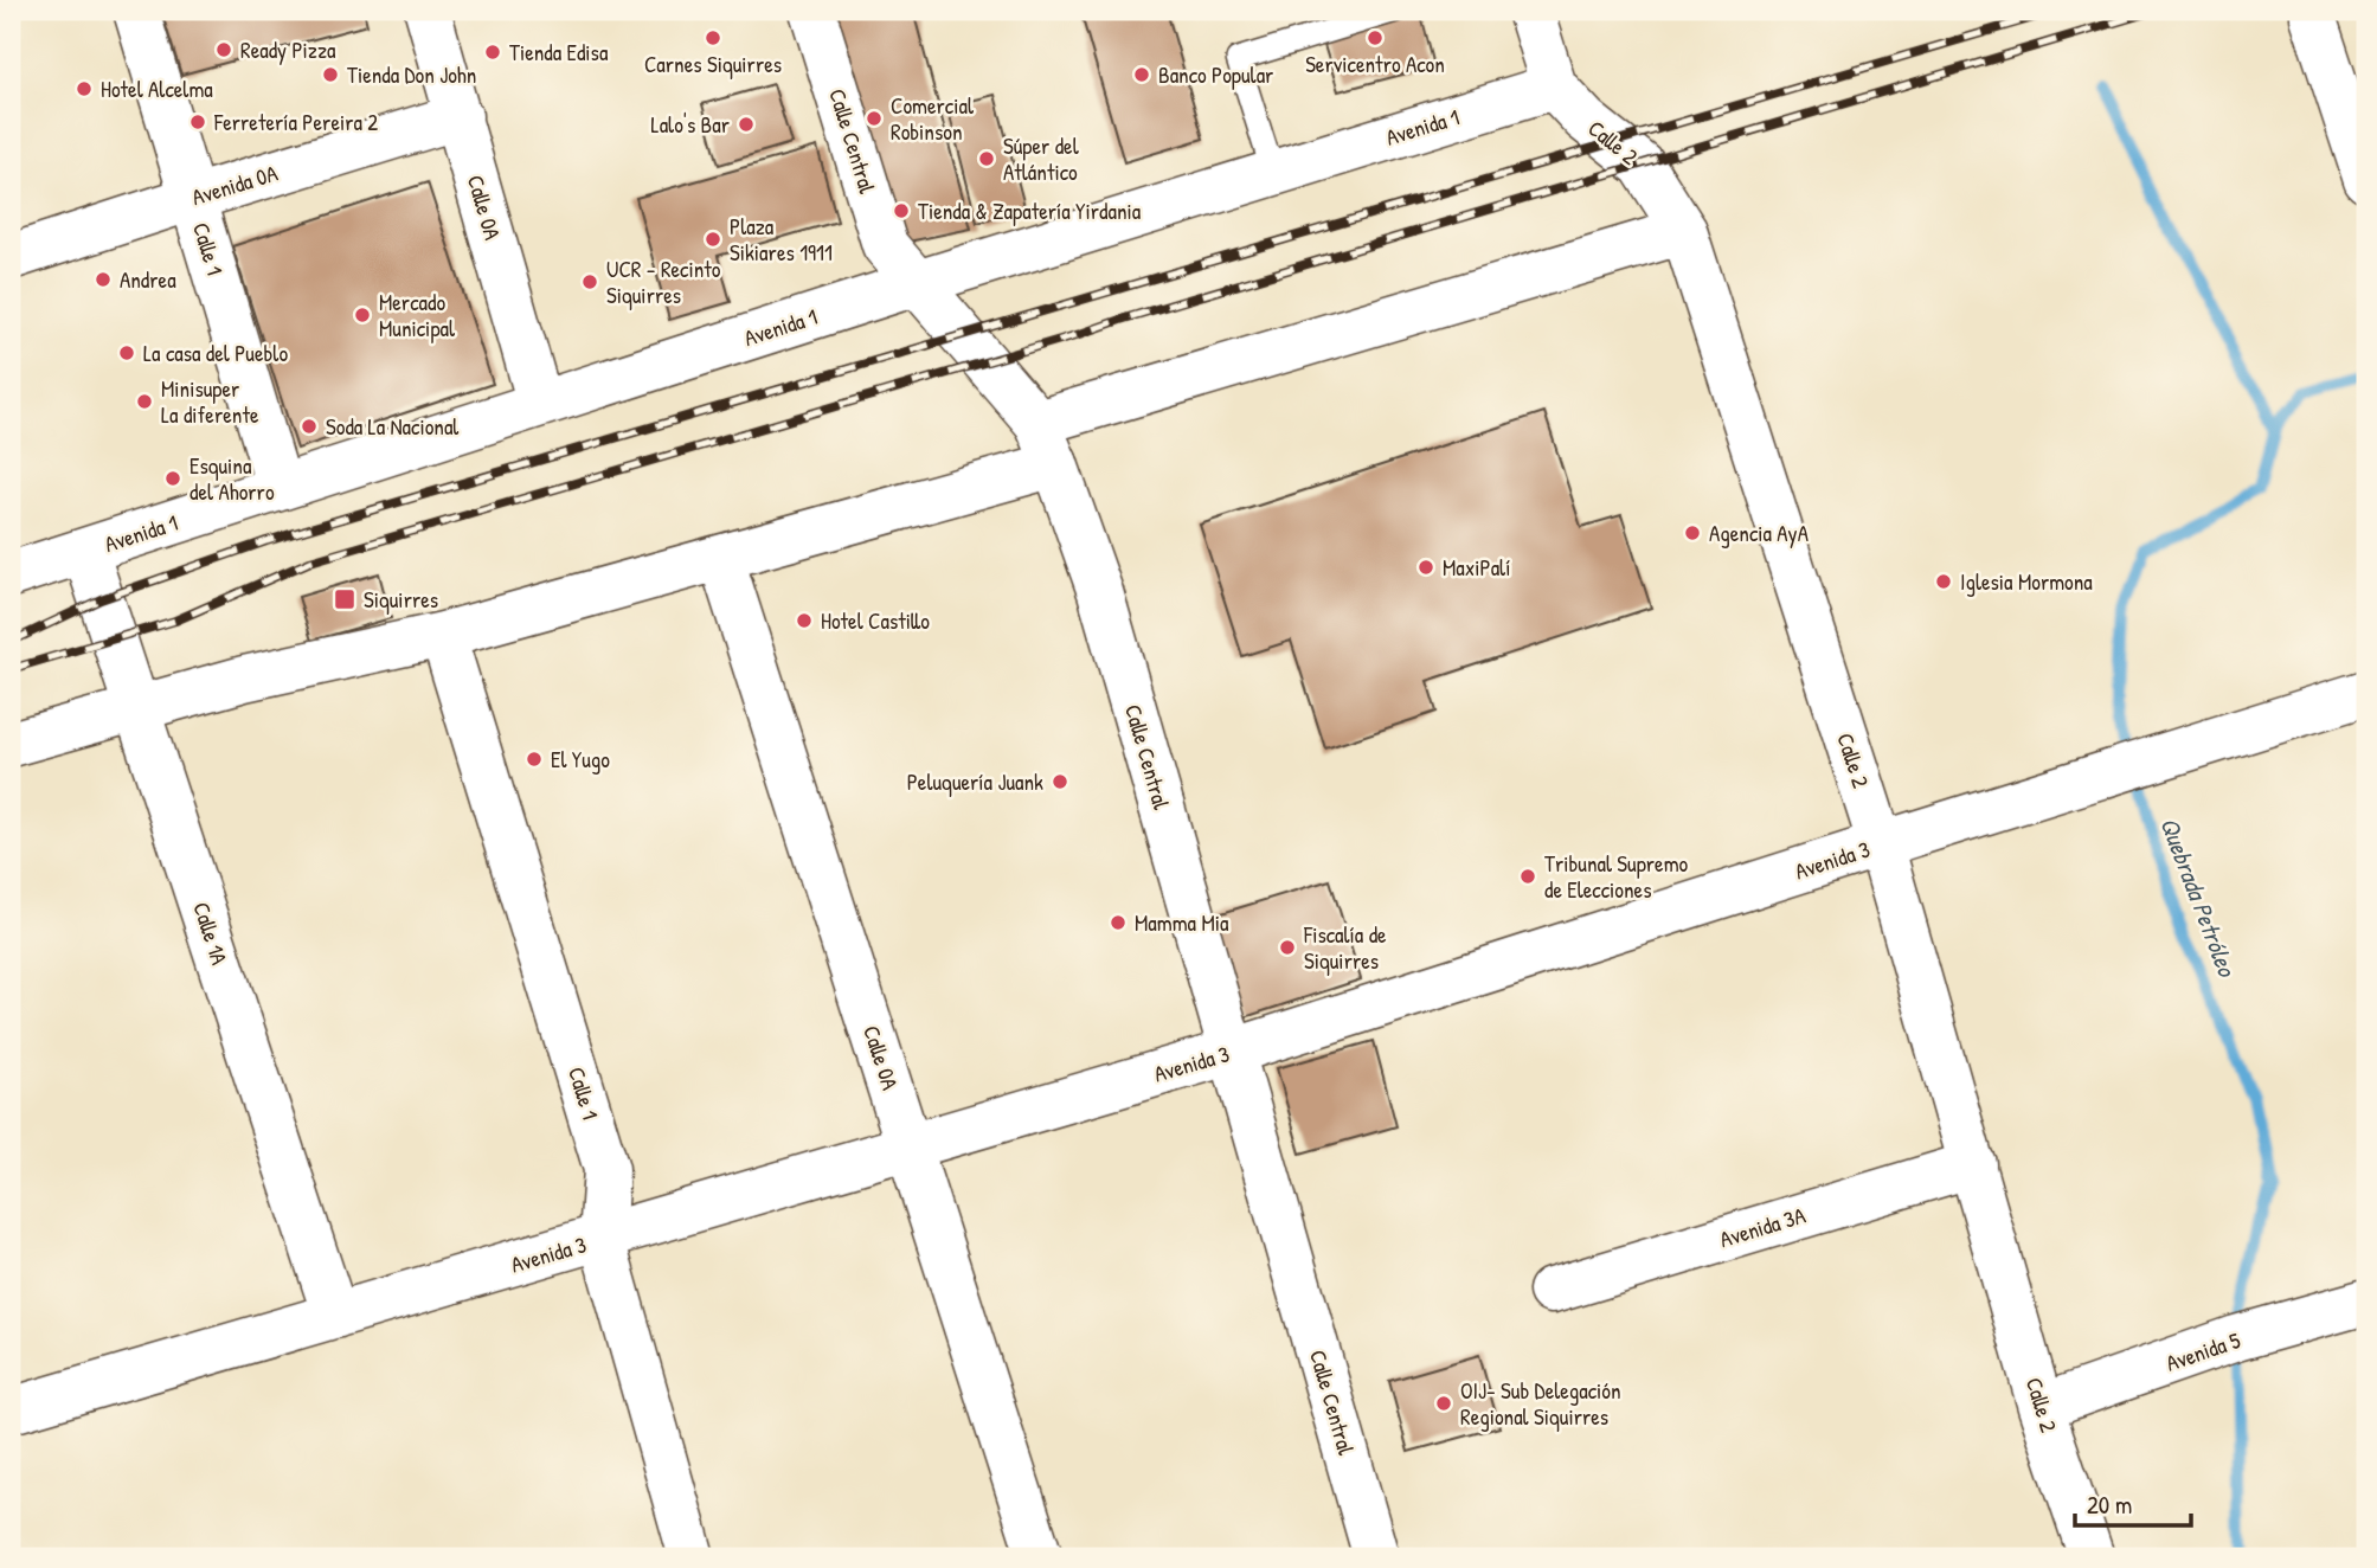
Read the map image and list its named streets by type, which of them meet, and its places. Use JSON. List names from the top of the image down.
{
  "streets": {
    "street": [
      "Avenida 1",
      "Calle Central",
      "Calle 2",
      "Avenida 0A",
      "Calle 0A",
      "Calle 1",
      "Avenida 3",
      "Calle 1A",
      "Avenida 3A",
      "Avenida 5"
    ]
  },
  "crossings": [
    ["Avenida 1", "Calle Central"],
    ["Avenida 1", "Calle 2"],
    ["Avenida 1", "Calle 0A"],
    ["Avenida 1", "Calle 1"],
    ["Avenida 1", "Calle 1A"],
    ["Calle Central", "Avenida 3"],
    ["Calle 2", "Avenida 3"],
    ["Calle 2", "Avenida 3A"],
    ["Calle 2", "Avenida 5"],
    ["Avenida 0A", "Calle 0A"],
    ["Avenida 0A", "Calle 1"],
    ["Calle 0A", "Avenida 3"],
    ["Calle 1", "Avenida 3"],
    ["Avenida 3", "Calle 1A"]
  ],
  "water": ["Quebrada Petróleo"],
  "places": {
    "other": [
      "Carnes Siquirres",
      "Servicentro Acon",
      "Ready Pizza",
      "Tienda Edisa",
      "Tienda Don John",
      "Banco Popular",
      "Hotel Alcelma",
      "Comercial Robinson",
      "Ferretería Pereira 2",
      "Lalo's Bar",
      "Súper del Atlántico",
      "Tienda & Zapatería Yirdania",
      "Plaza Sikiares 1911",
      "Andrea",
      "UCR - Recinto Siquirres",
      "Mercado Municipal",
      "La casa del Pueblo",
      "Minisuper La diferente",
      "Soda La Nacional",
      "Esquina del Ahorro",
      "Agencia AyA",
      "MaxiPalí",
      "Iglesia Mormona",
      "Hotel Castillo",
      "El Yugo",
      "Peluquería Juank",
      "Tribunal Supremo de Elecciones",
      "Mamma Mia",
      "Fiscalía de Siquirres",
      "OIJ- Sub Delegación Regional Siquirres"
    ],
    "transit": ["Siquirres"]
  },
  "scale_bar": "20 m"
}
